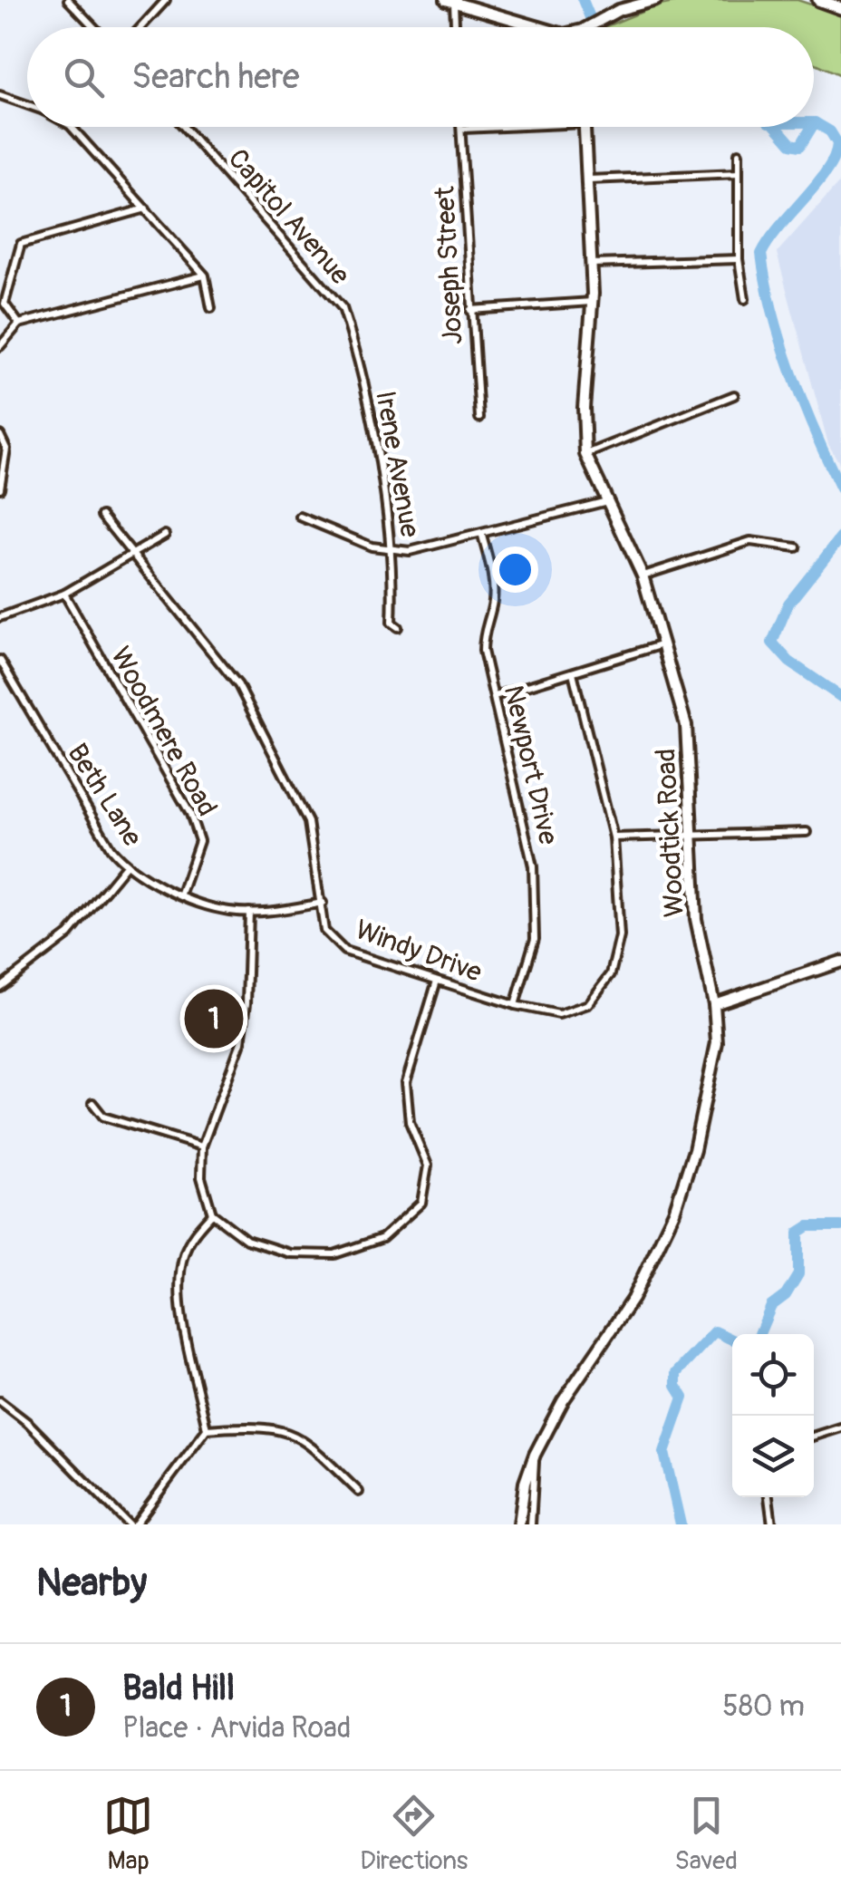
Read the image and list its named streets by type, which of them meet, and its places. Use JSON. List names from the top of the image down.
{
  "streets": {
    "main road": ["Woodtick Road"],
    "street": [
      "Capitol Avenue",
      "Joseph Street",
      "Irene Avenue",
      "Woodmere Road",
      "Newport Drive",
      "Beth Lane",
      "Windy Drive"
    ]
  },
  "crossings": [
    ["Capitol Avenue", "Irene Avenue"],
    ["Woodmere Road", "Beth Lane"],
    ["Newport Drive", "Windy Drive"],
    ["Beth Lane", "Windy Drive"]
  ],
  "page": {
    "search": "Search here",
    "pins": "1",
    "heading": "Nearby",
    "list": [
      {
        "mark": "1",
        "name": "Bald Hill",
        "note": "Place · Arvida Road",
        "value": "580 m"
      }
    ],
    "nav": ["Map", "Directions", "Saved"]
  }
}
